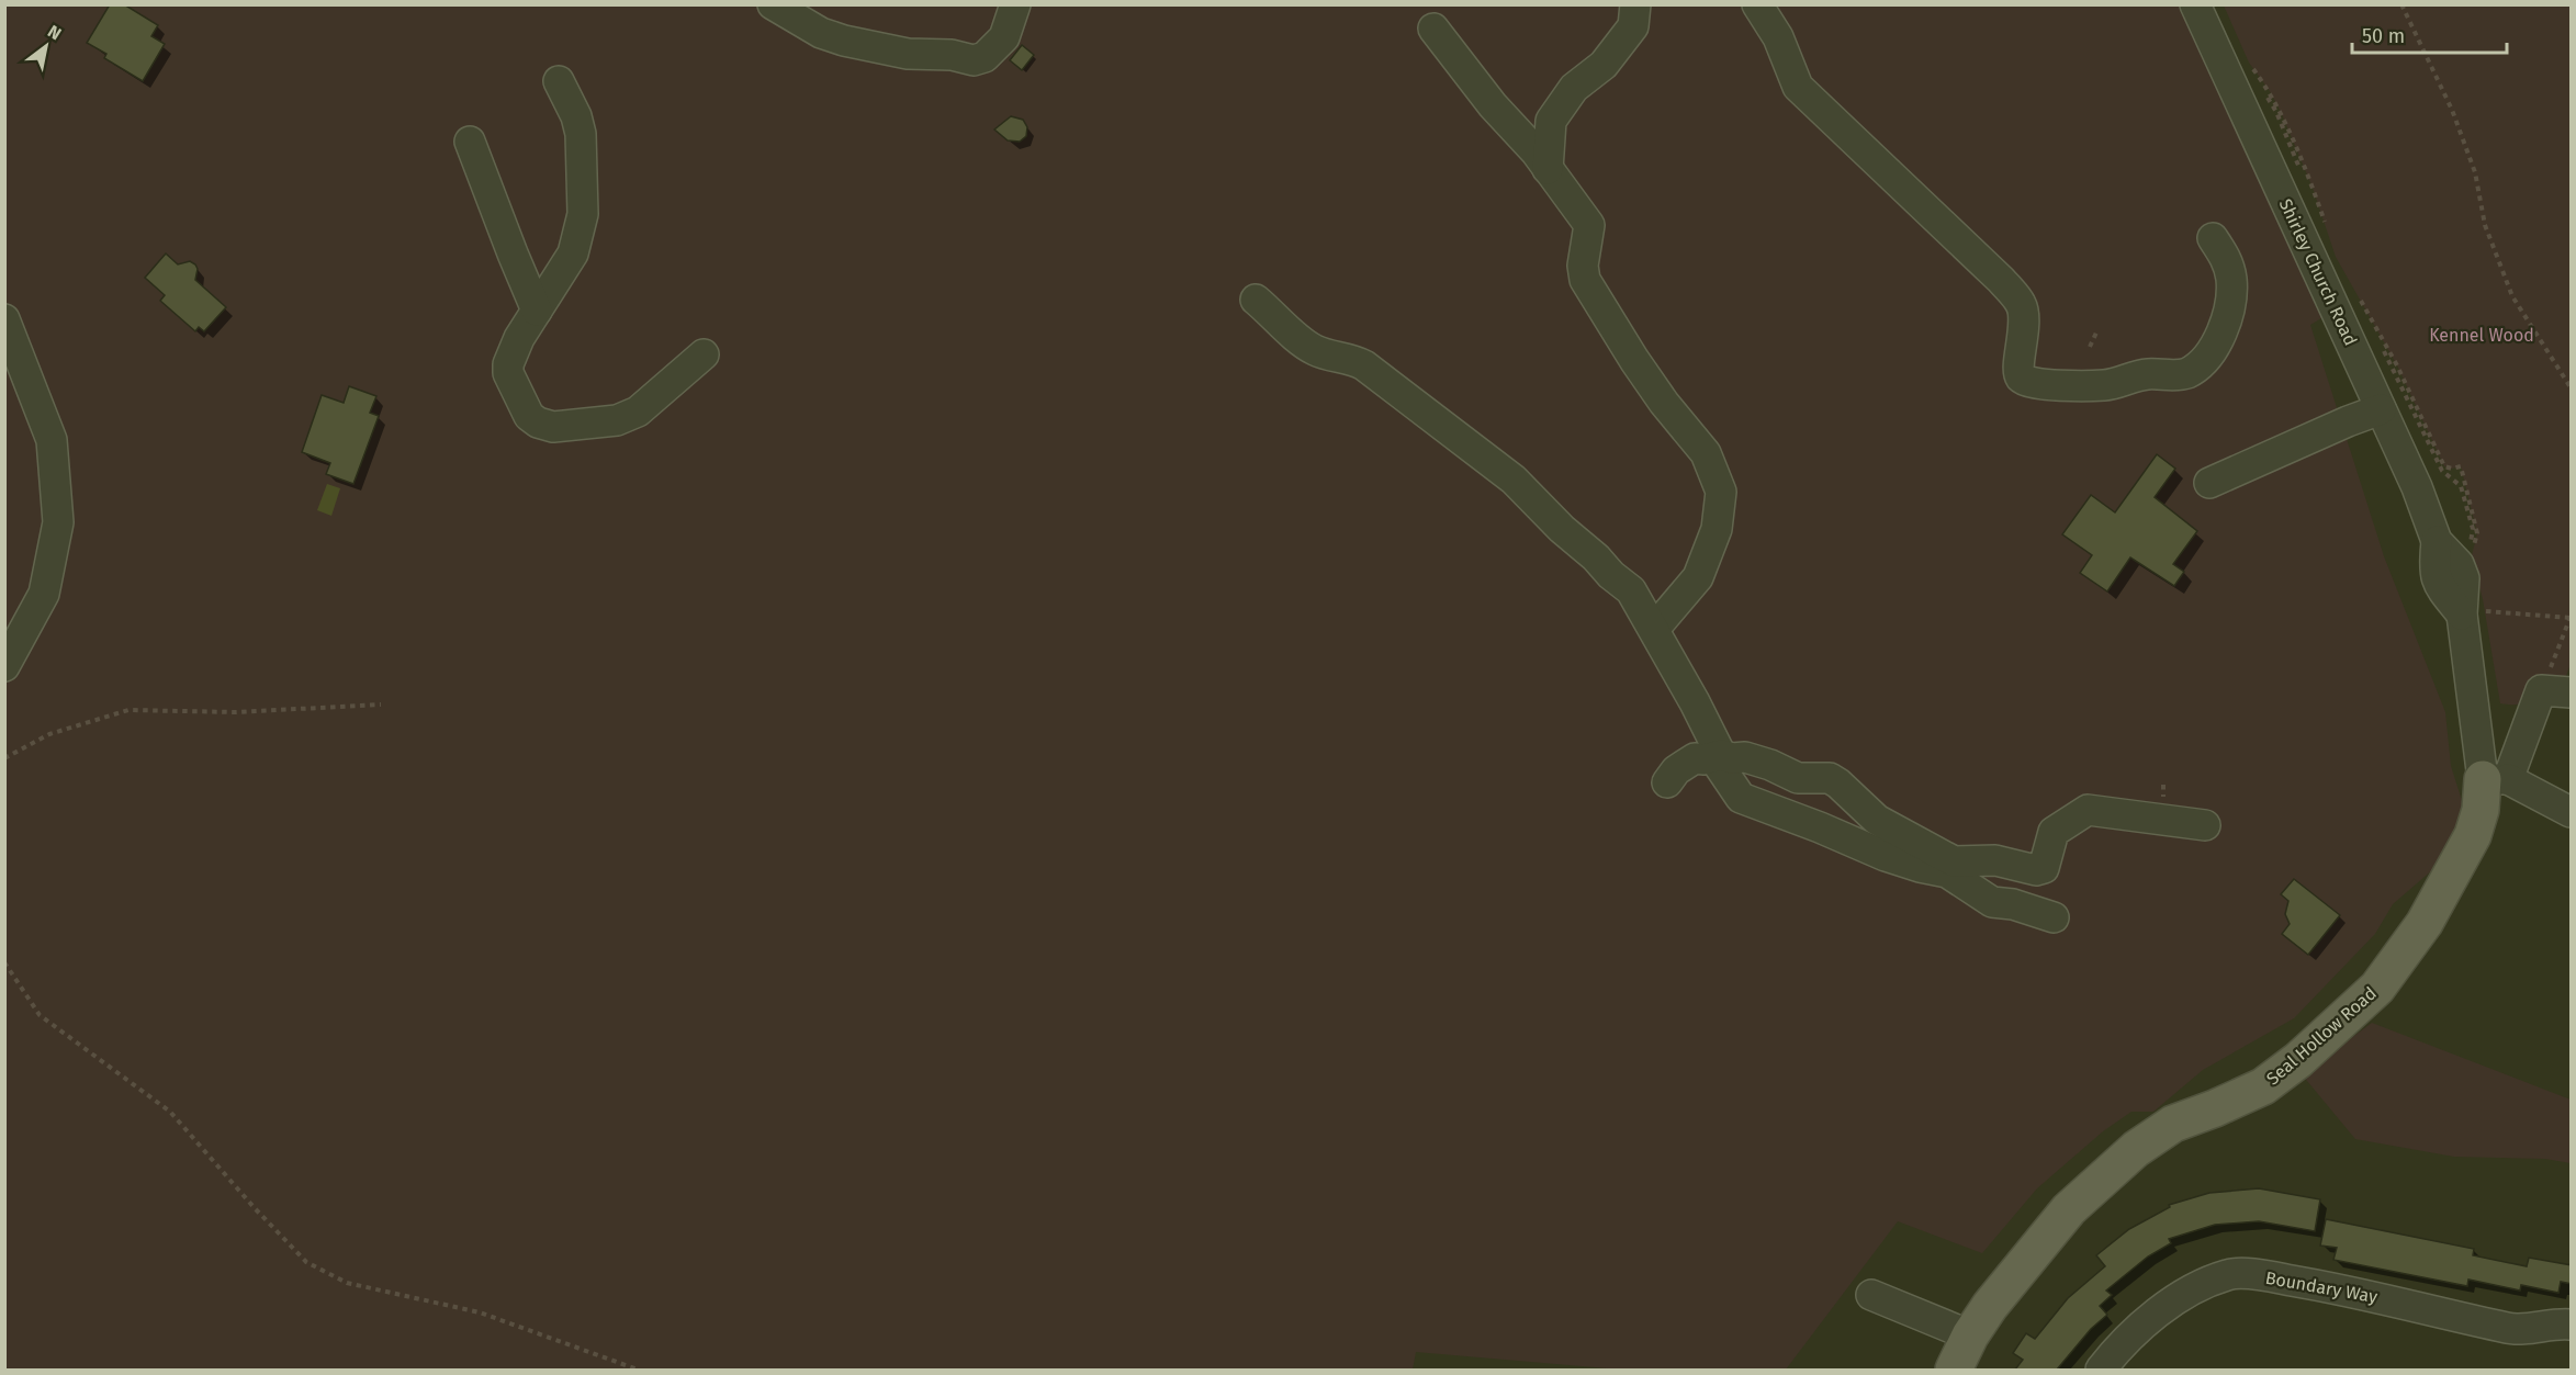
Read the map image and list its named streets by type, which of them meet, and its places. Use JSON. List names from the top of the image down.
{
  "streets": {
    "main road": ["Seal Hollow Road"],
    "street": ["Shirley Church Road", "Boundary Way"]
  },
  "parks": ["Kennel Wood"],
  "scale_bar": "50 m",
  "north": "top right"
}
